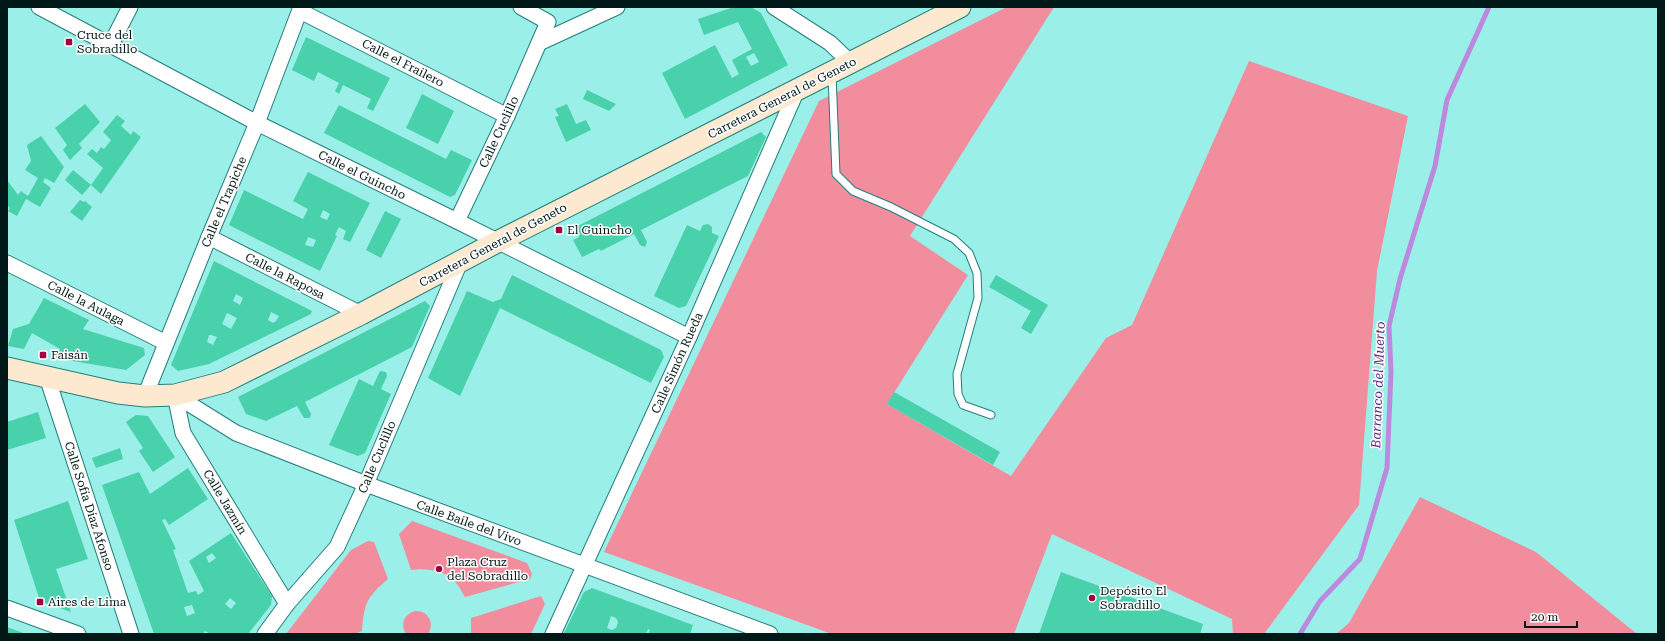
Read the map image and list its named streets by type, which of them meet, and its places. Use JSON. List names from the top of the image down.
{
  "streets": {
    "main road": ["Carretera General de Geneto"],
    "street": [
      "Calle el Frailero",
      "Calle Cuclillo",
      "Calle el Guincho",
      "Calle el Trapiche",
      "Calle la Raposa",
      "Calle la Aulaga",
      "Calle Simón Rueda",
      "Calle Jazmín",
      "Calle Sofía Díaz Afonso",
      "Calle Baile del Vivo"
    ]
  },
  "crossings": [
    ["Calle el Frailero", "Calle Cuclillo"],
    ["Calle el Frailero", "Calle el Trapiche"],
    ["Carretera General de Geneto", "Calle Cuclillo"],
    ["Carretera General de Geneto", "Calle el Guincho"],
    ["Carretera General de Geneto", "Calle el Trapiche"],
    ["Carretera General de Geneto", "Calle la Raposa"],
    ["Carretera General de Geneto", "Calle Simón Rueda"],
    ["Carretera General de Geneto", "Calle Jazmín"],
    ["Carretera General de Geneto", "Calle Sofía Díaz Afonso"],
    ["Carretera General de Geneto", "Calle Baile del Vivo"],
    ["Calle Cuclillo", "Calle el Guincho"],
    ["Calle Cuclillo", "Calle Jazmín"],
    ["Calle Cuclillo", "Calle Baile del Vivo"],
    ["Calle el Guincho", "Calle el Trapiche"],
    ["Calle el Guincho", "Calle Simón Rueda"],
    ["Calle el Trapiche", "Calle la Raposa"],
    ["Calle el Trapiche", "Calle la Aulaga"],
    ["Calle Simón Rueda", "Calle Baile del Vivo"],
    ["Calle Jazmín", "Calle Baile del Vivo"]
  ],
  "water": ["Barranco del Muerto"],
  "places": {
    "transit": [
      "Cruce del Sobradillo",
      "El Guincho",
      "Faisán",
      "Aires de Lima"
    ],
    "other": ["Plaza Cruz del Sobradillo", "Depósito El Sobradillo"]
  },
  "scale_bar": "20 m"
}
